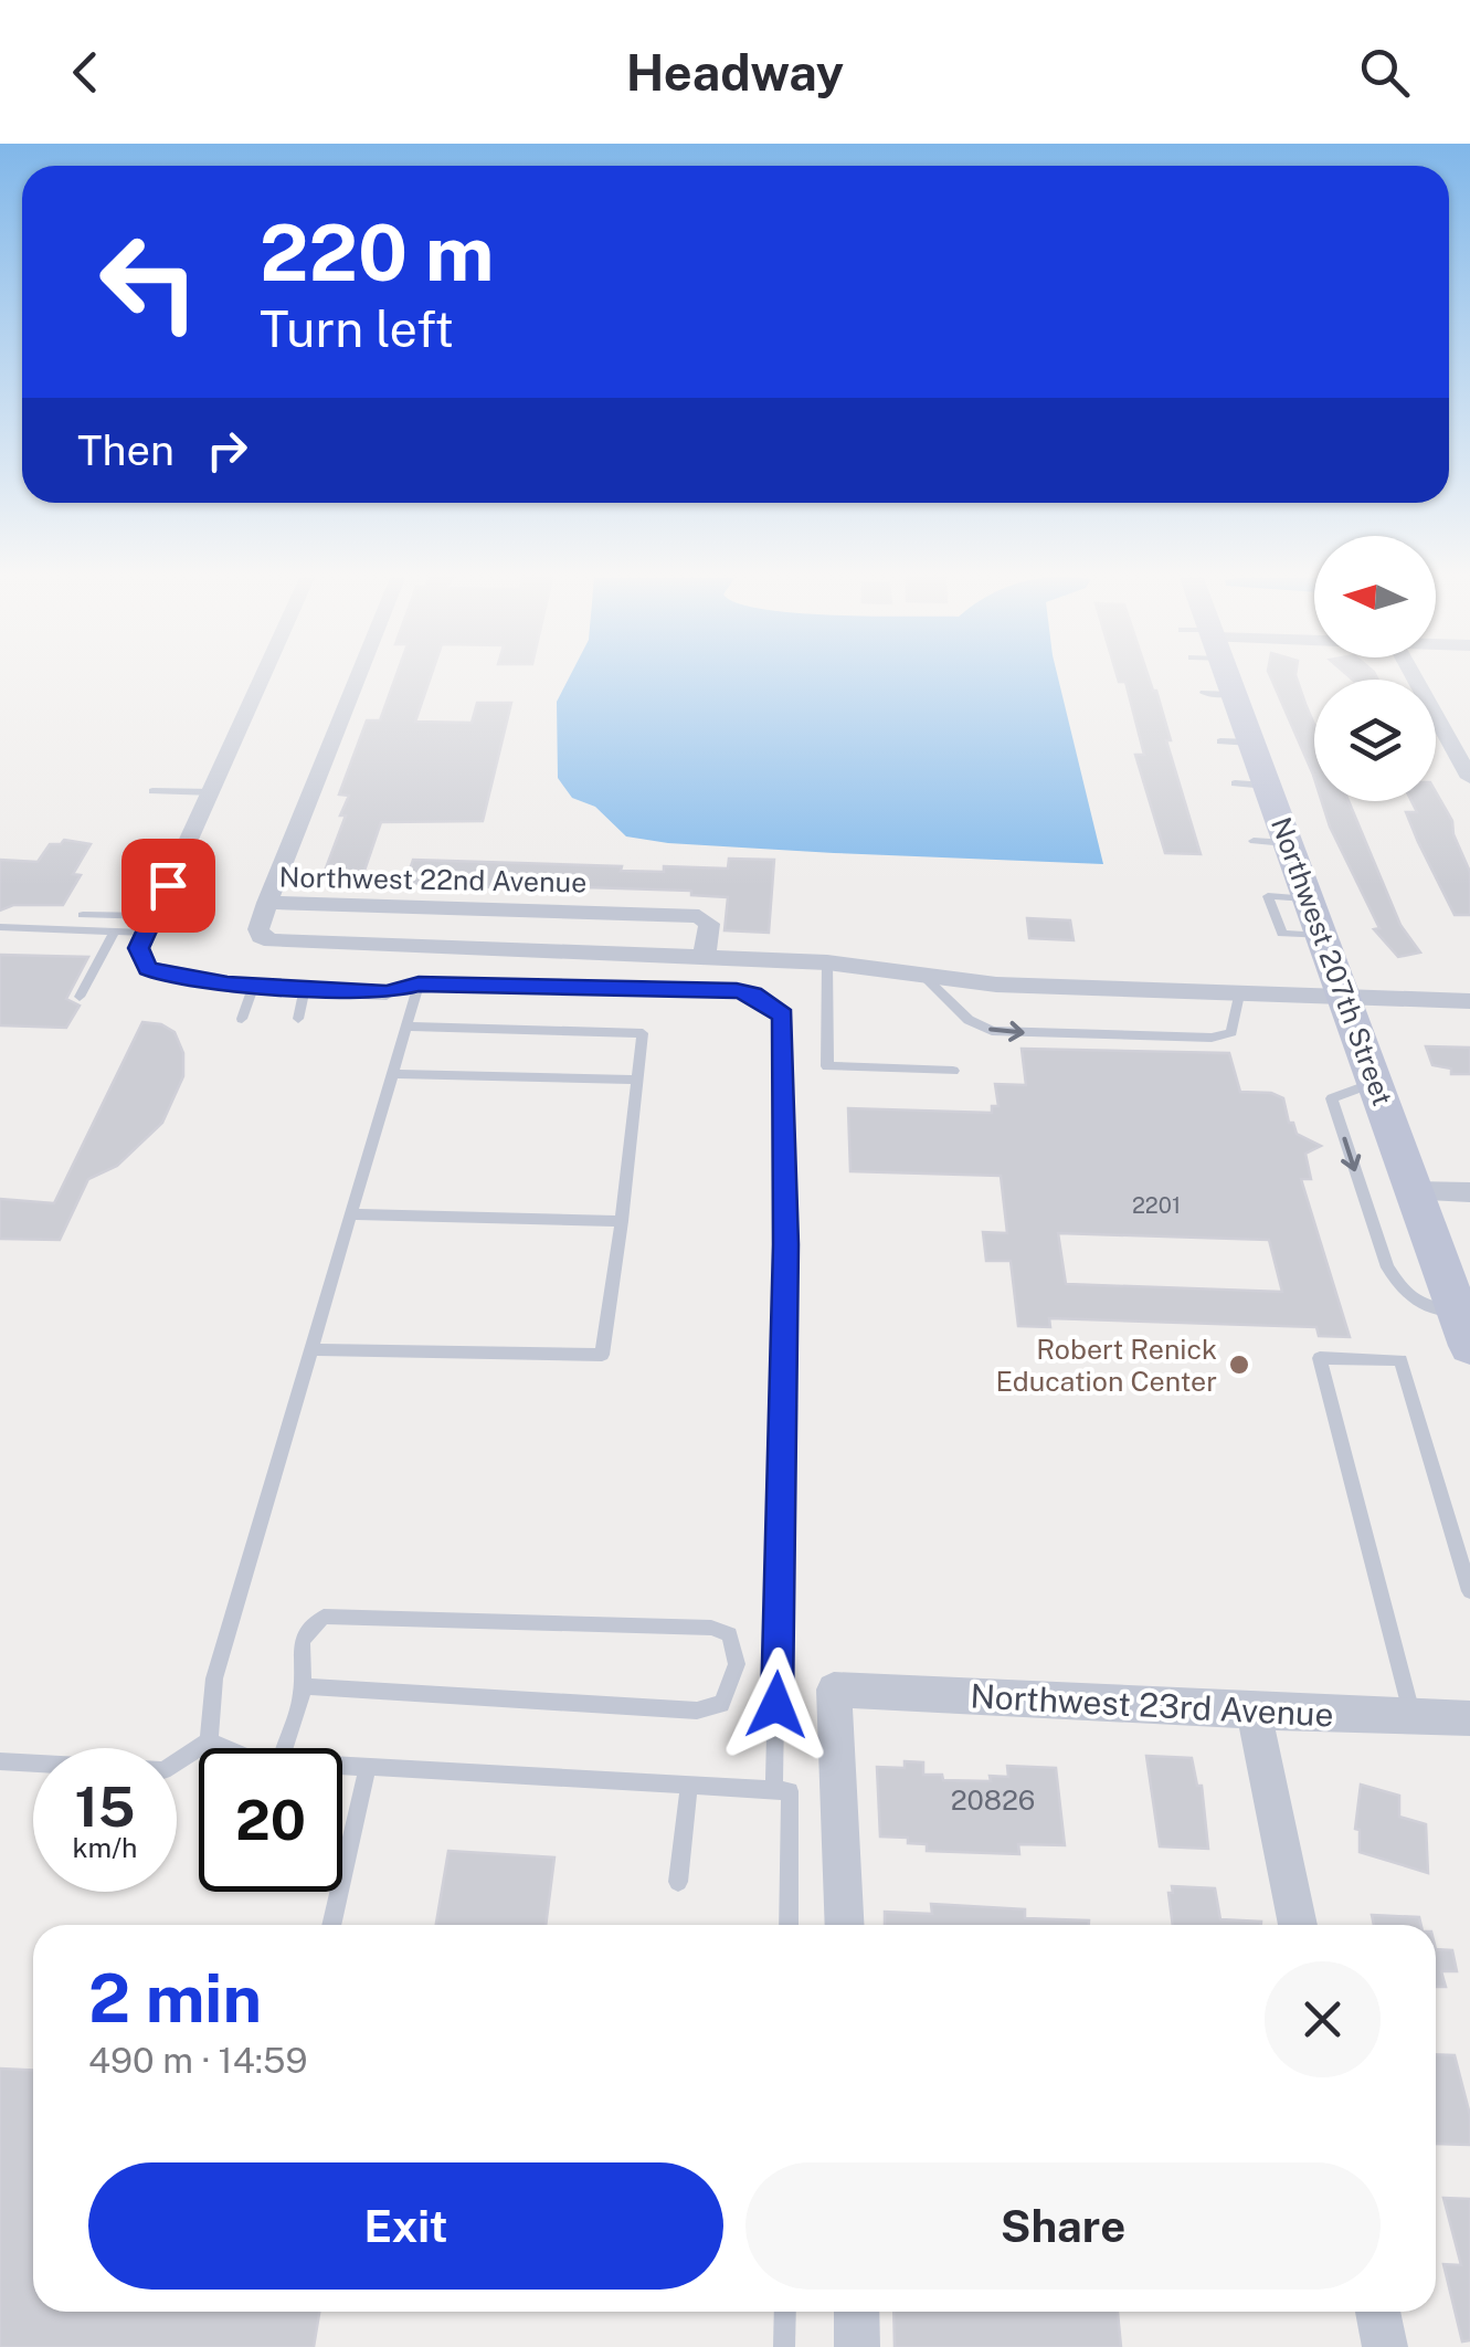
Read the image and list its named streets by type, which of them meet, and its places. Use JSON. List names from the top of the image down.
{
  "streets": {
    "street": ["Northwest 22nd Avenue", "Northwest 207th Street", "Northwest 23rd Avenue"]
  },
  "crossings": [
    ["Northwest 22nd Avenue", "Northwest 207th Street"]
  ],
  "places": ["Robert Renick Education Center"],
  "house_numbers": ["2201", "20826"],
  "north": "left",
  "page": {
    "header": "Headway",
    "turn": ["220 m", "Turn left"],
    "then": "Then",
    "speed": "15 km/h",
    "limit": "20",
    "heading": ["2 min", "490 m · 14:59"],
    "buttons": ["Exit", "Share"]
  }
}
